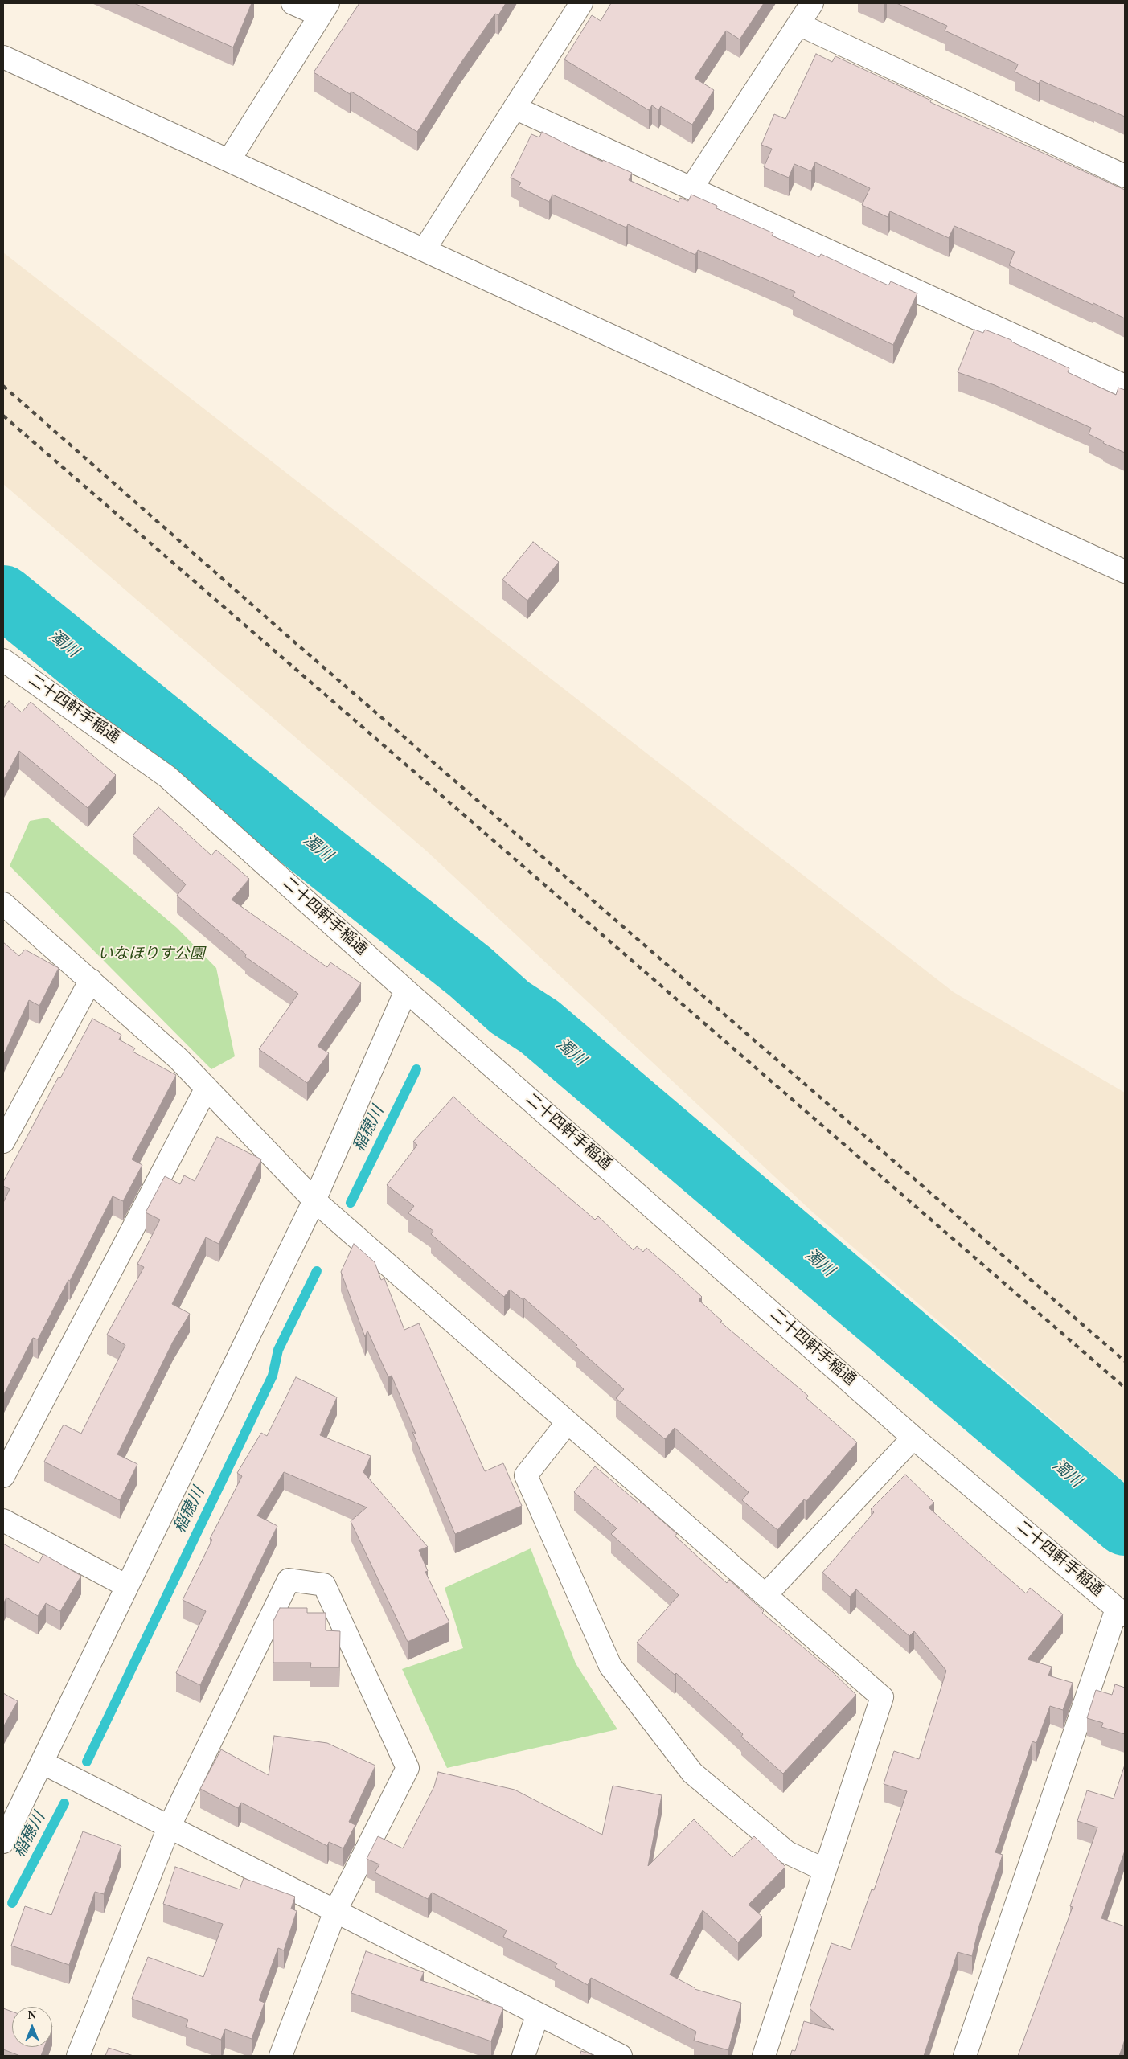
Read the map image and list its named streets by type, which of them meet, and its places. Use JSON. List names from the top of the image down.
{
  "streets": {
    "street": ["二十四軒手稲通"]
  },
  "water": ["濁川", "稲穂川"],
  "parks": ["いなほりす公園"],
  "north": "top"
}
